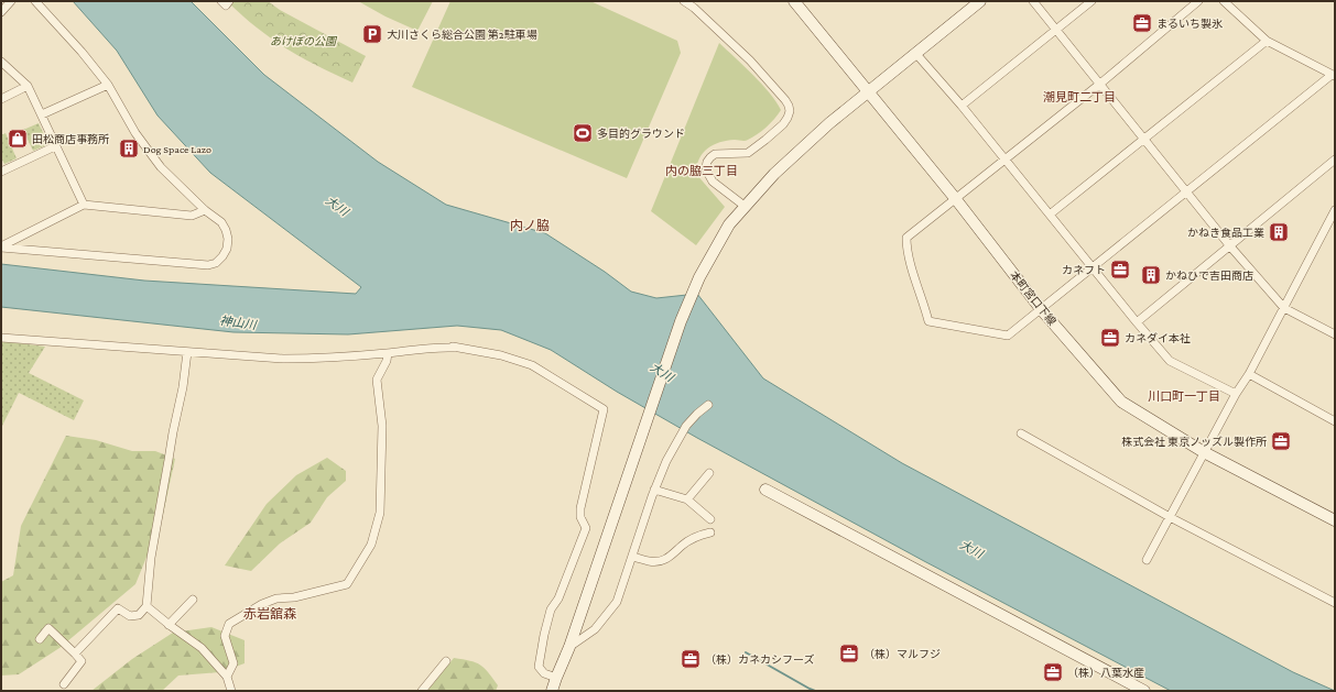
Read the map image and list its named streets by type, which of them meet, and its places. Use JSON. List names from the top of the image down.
{
  "streets": {
    "street": ["本町宮口下線"]
  },
  "districts": [
    "潮見町二丁目",
    "内の脇三丁目",
    "内ノ脇",
    "川口町一丁目",
    "赤岩舘森"
  ],
  "water": ["大川", "神山川"],
  "parks": ["あけぼの公園"],
  "places": {
    "office": [
      "まるいち製氷",
      "カネフト",
      "カネダイ本社",
      "株式会社 東京ノッズル製作所",
      "（株）マルフジ",
      "（株）カネカシフーズ",
      "（株）八葉水産"
    ],
    "parking": ["大川さくら総合公園 第2駐車場"],
    "sports": ["多目的グラウンド"],
    "shop": ["田松商店事務所"],
    "building": ["Dog Space Lazo", "かねき食品工業", "かねひで吉田商店"]
  }
}
